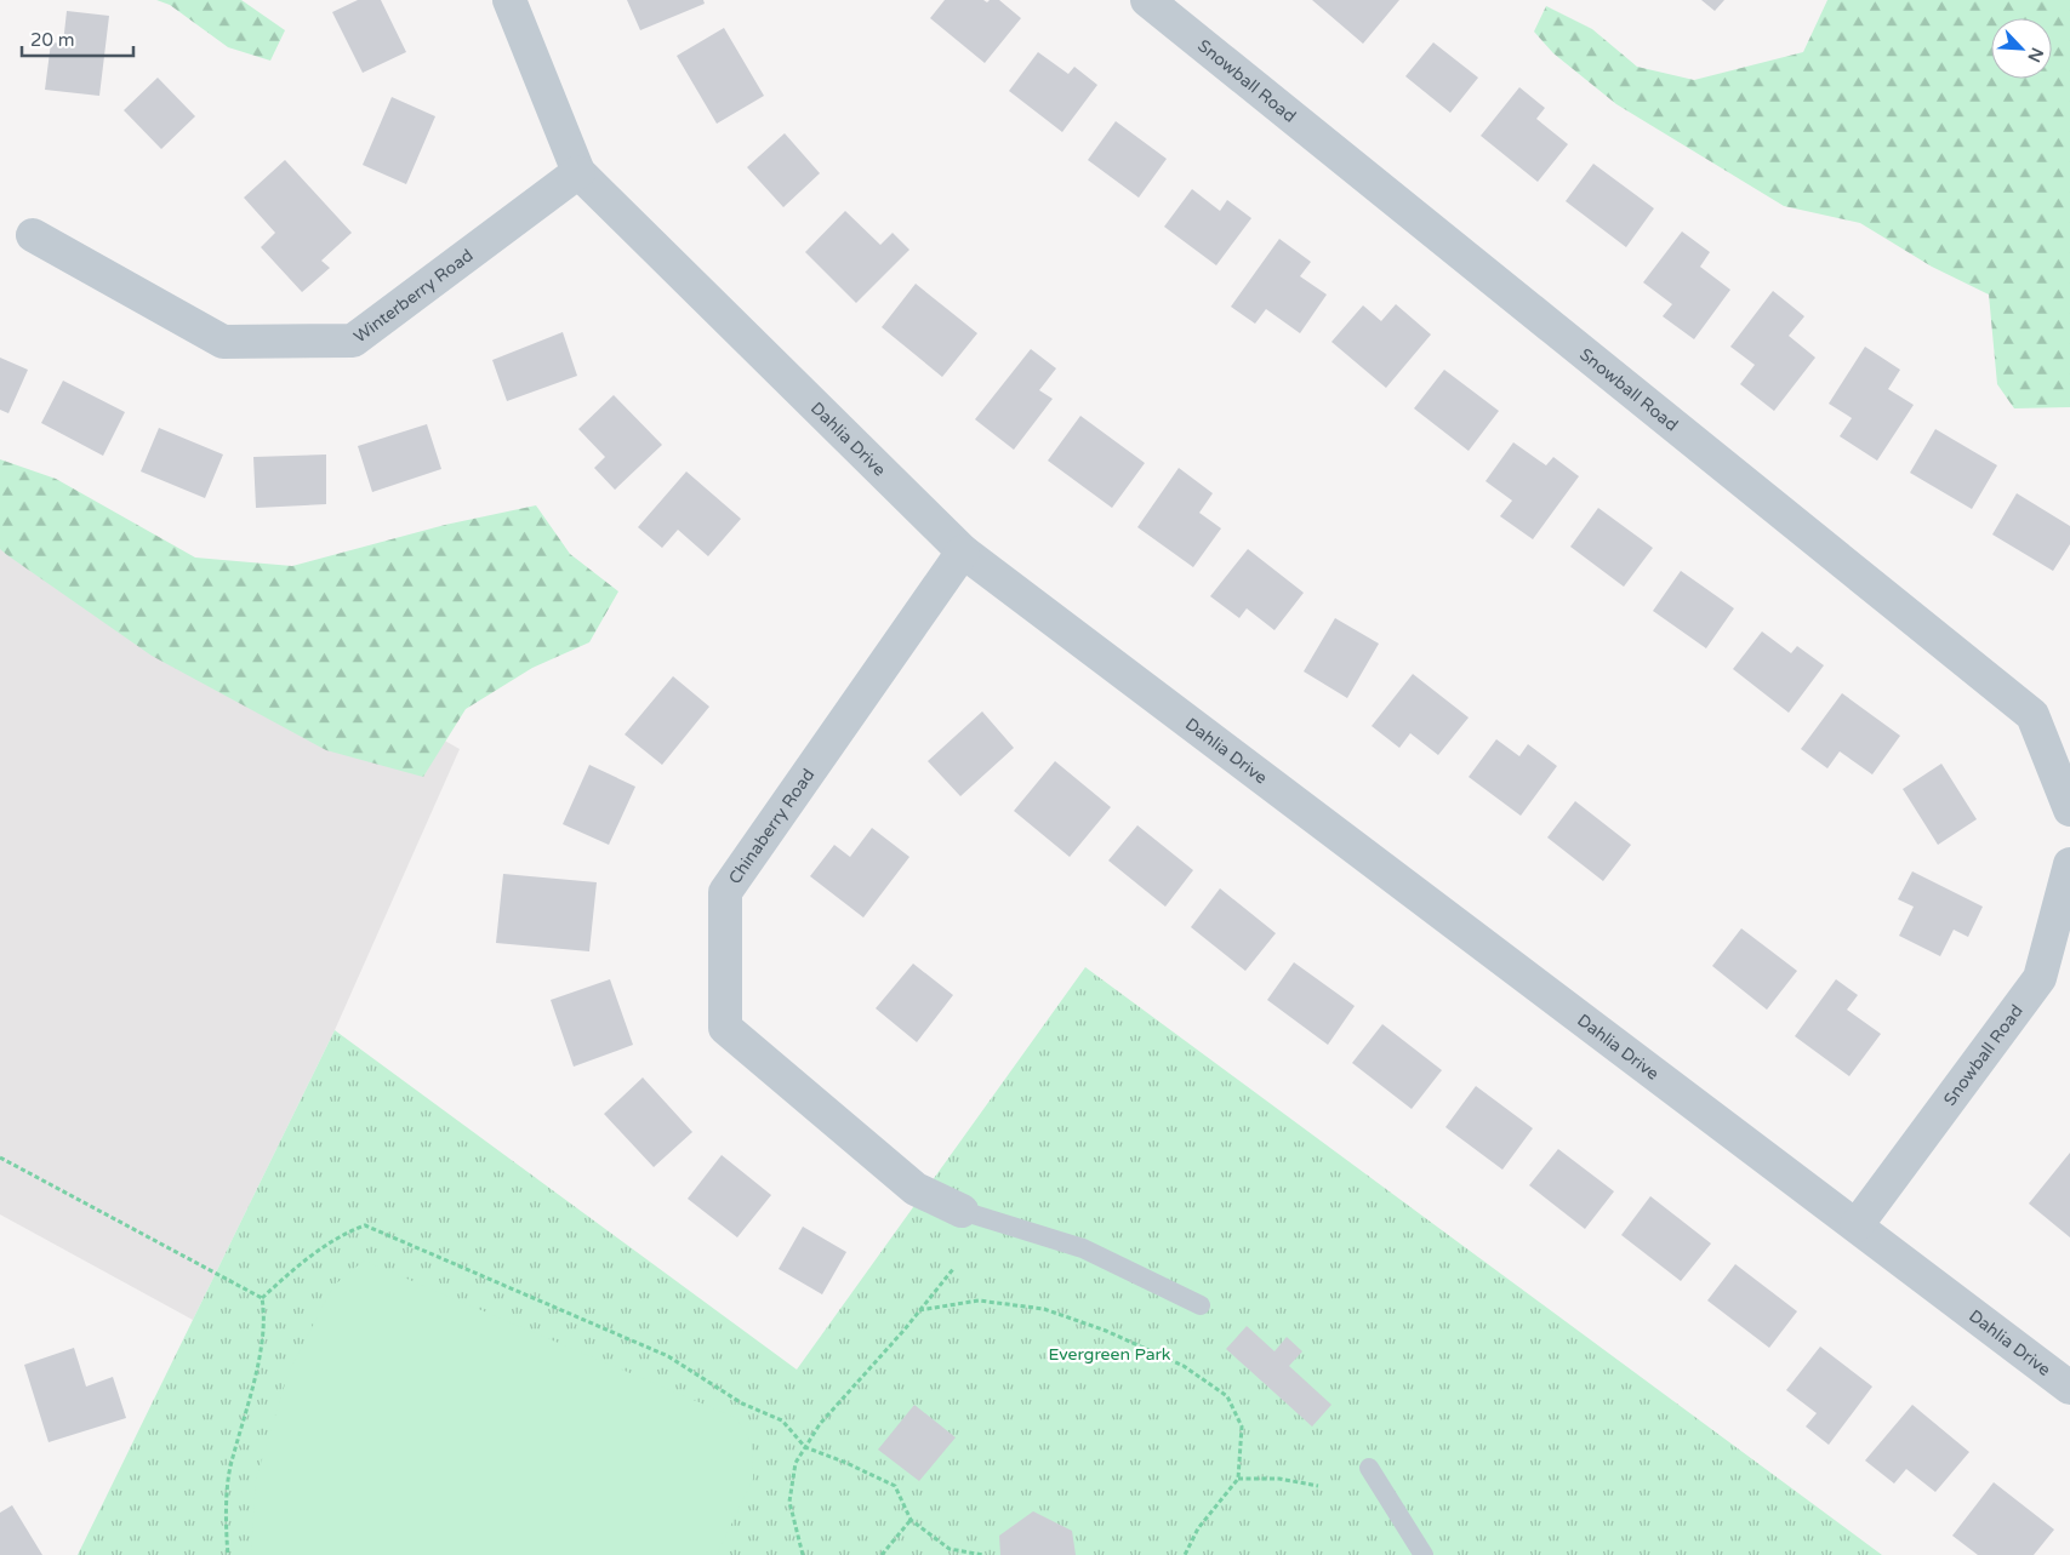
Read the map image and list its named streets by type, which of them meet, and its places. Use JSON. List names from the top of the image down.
{
  "streets": {
    "street": [
      "Snowball Road",
      "Winterberry Road",
      "Dahlia Drive",
      "Chinaberry Road"
    ]
  },
  "crossings": [
    ["Snowball Road", "Dahlia Drive"],
    ["Winterberry Road", "Dahlia Drive"],
    ["Dahlia Drive", "Chinaberry Road"]
  ],
  "parks": ["Evergreen Park"],
  "scale_bar": "20 m",
  "north": "bottom right"
}
